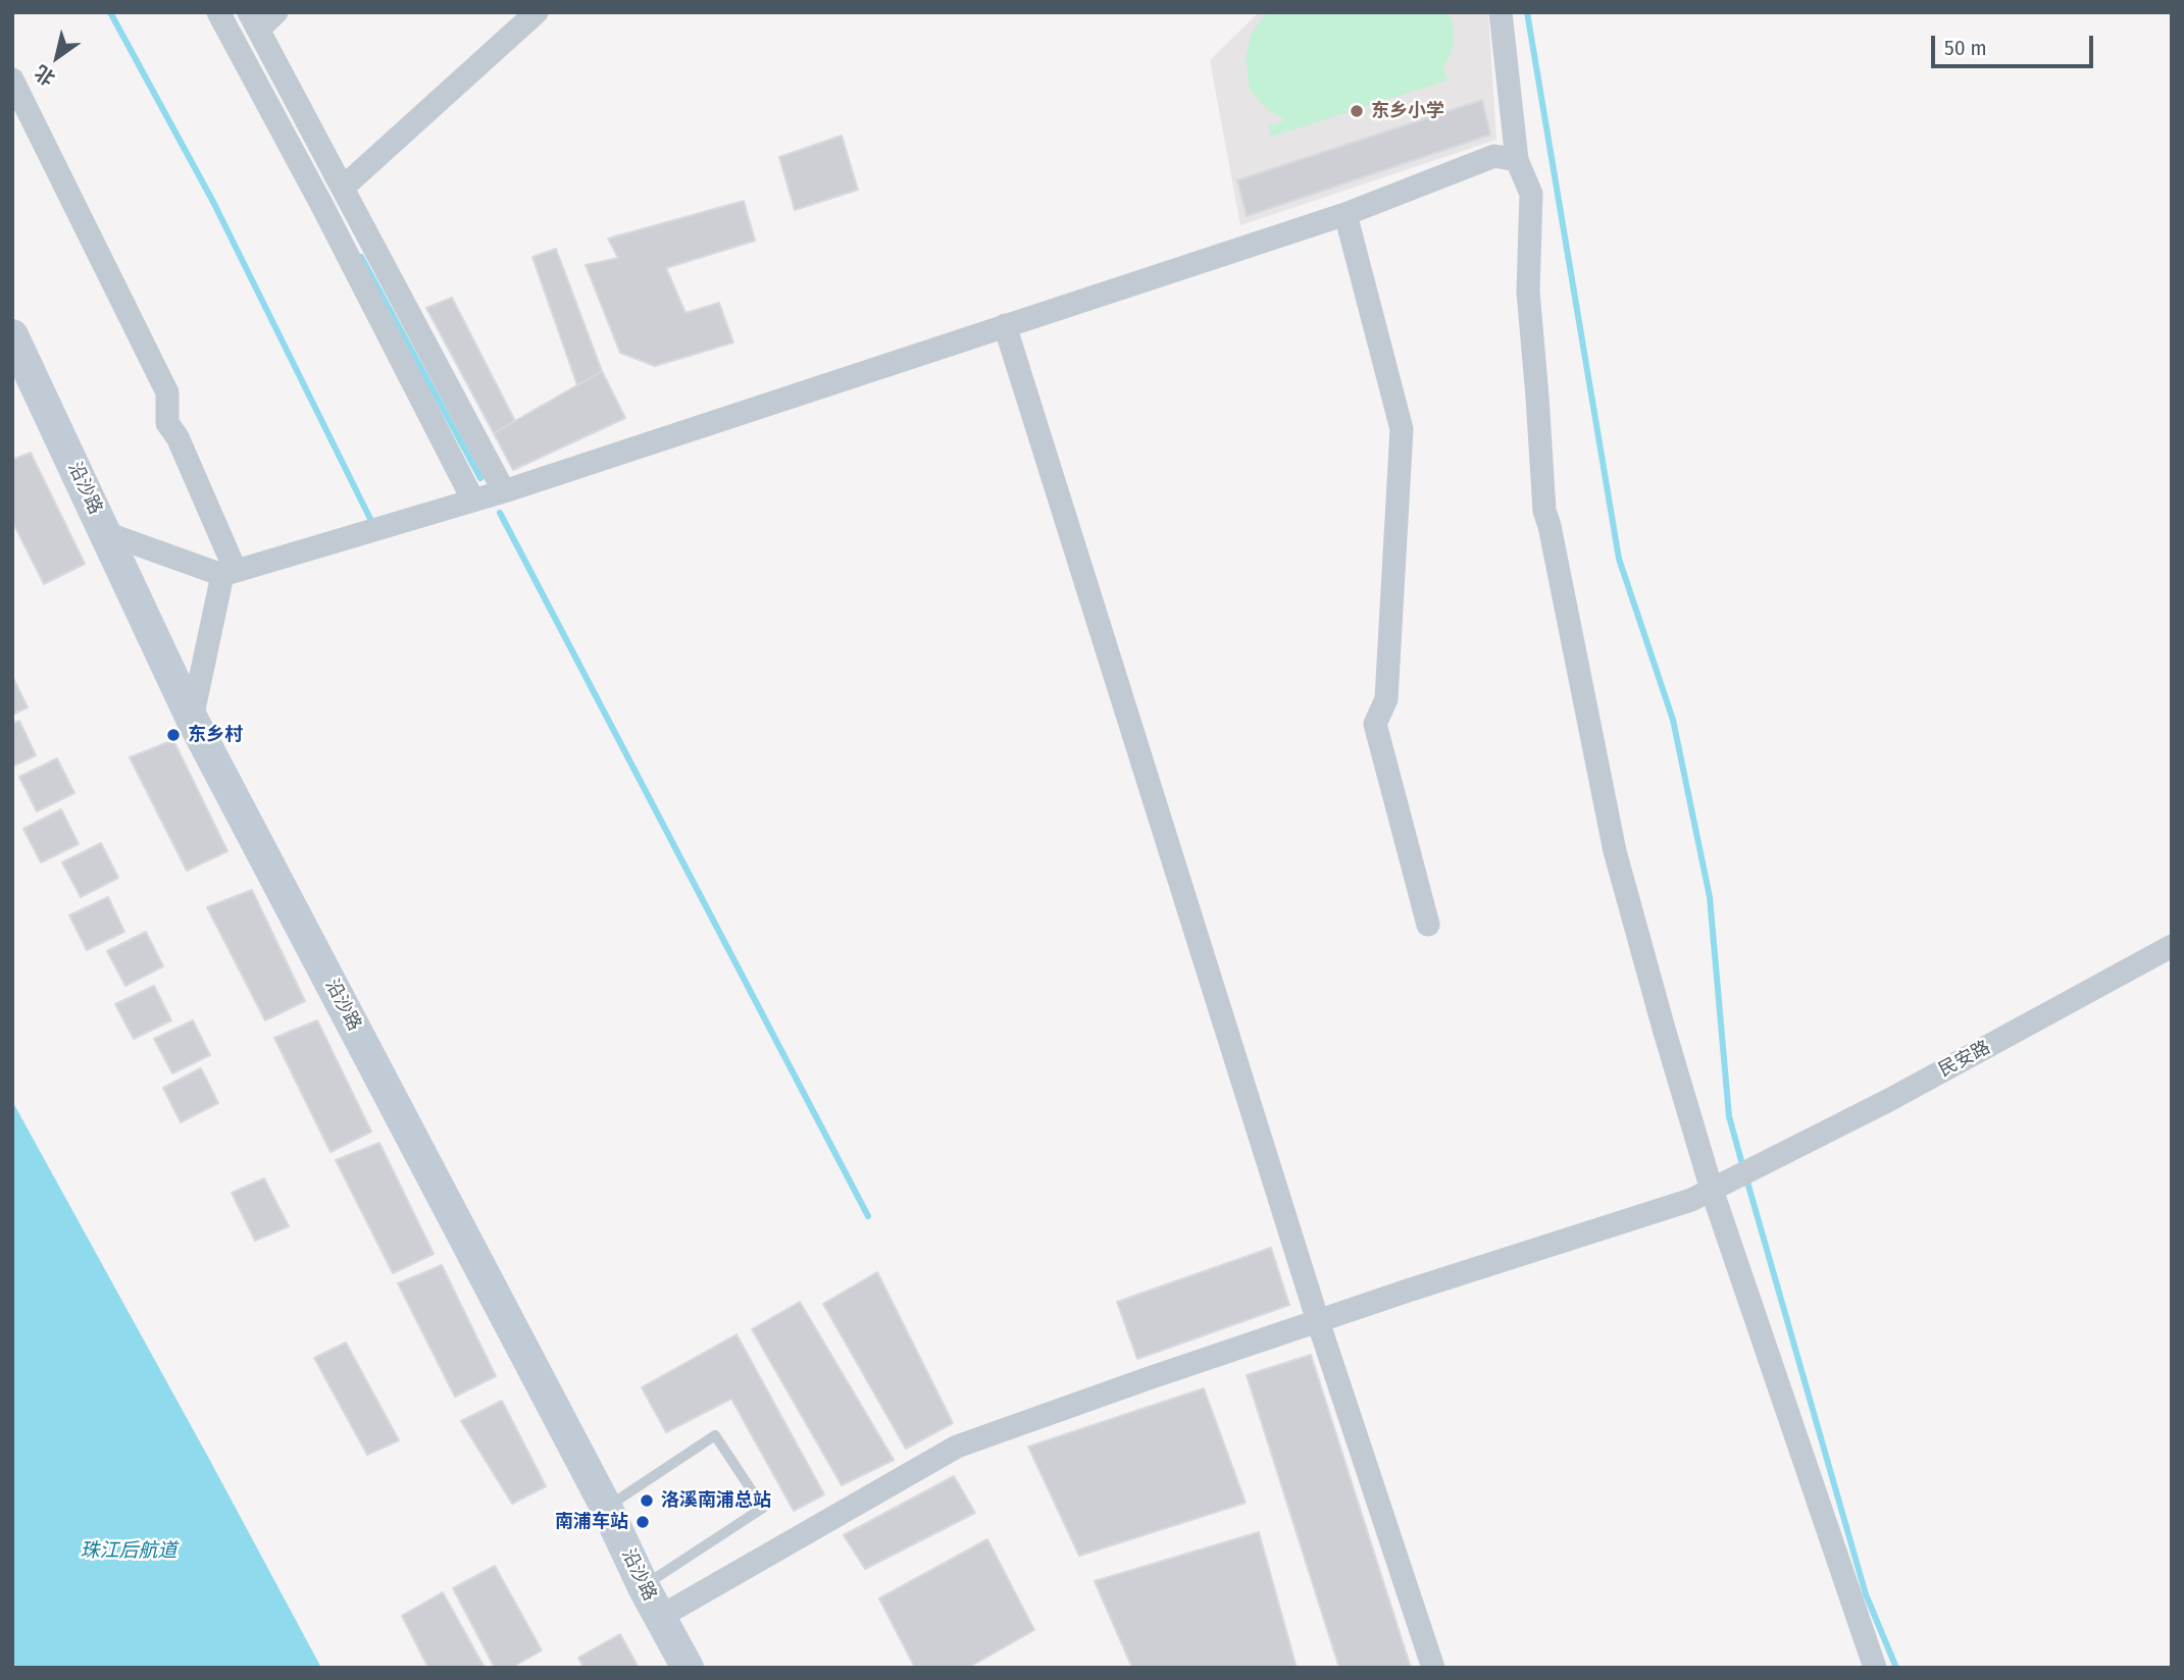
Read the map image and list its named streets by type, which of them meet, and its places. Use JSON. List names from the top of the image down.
{
  "streets": {
    "street": ["沿沙路", "民安路"]
  },
  "crossings": [
    ["沿沙路", "民安路"]
  ],
  "water": ["珠江后航道"],
  "places": [
    "东乡小学",
    "东乡村",
    "洛溪南浦总站",
    "南浦车站"
  ],
  "scale_bar": "50 m",
  "north": "bottom left"
}
